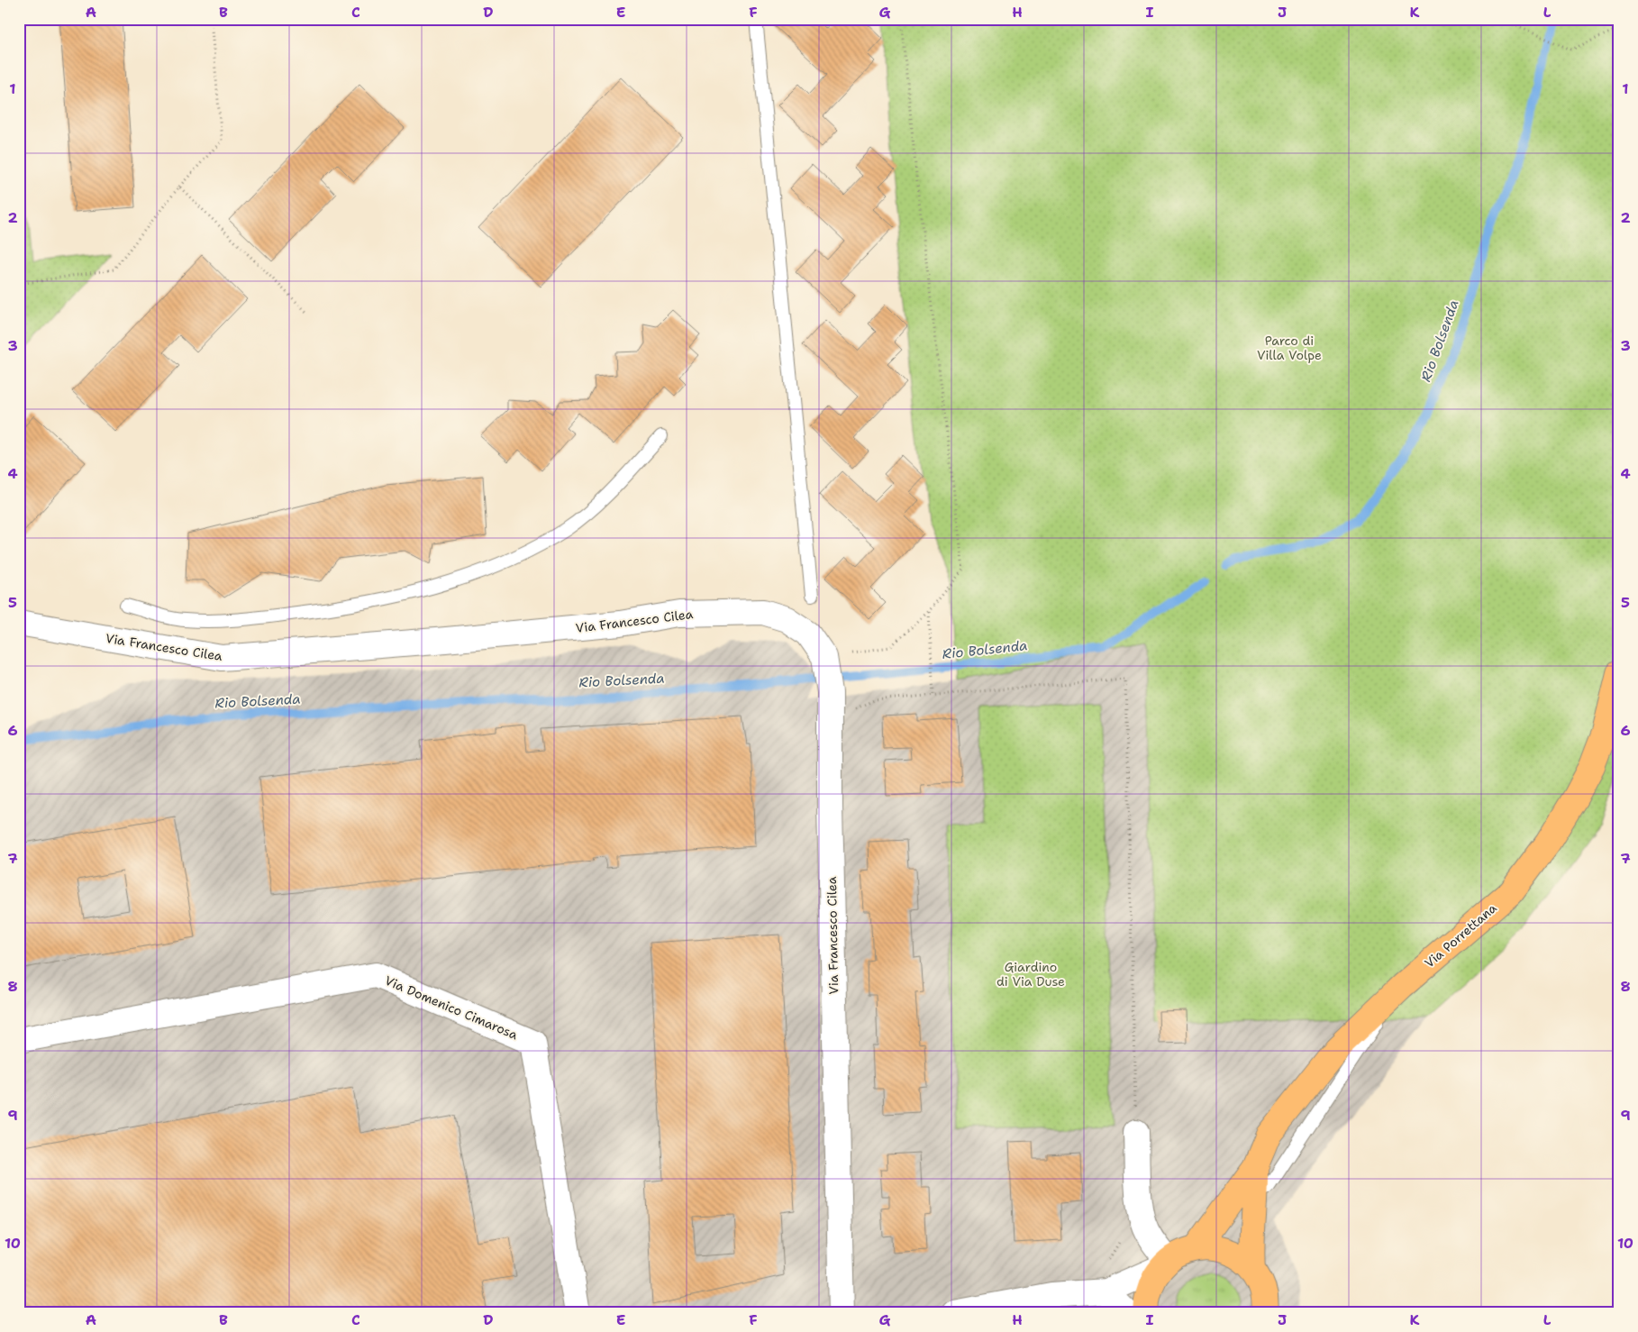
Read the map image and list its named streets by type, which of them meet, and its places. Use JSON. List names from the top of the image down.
{
  "streets": {
    "main road": ["Via Porrettana"],
    "street": ["Via Francesco Cilea", "Via Domenico Cimarosa"]
  },
  "water": ["Rio Bolsenda"],
  "parks": ["Parco di Villa Volpe", "Giardino di Via Duse"],
  "grid": {
    "columns": [
      "A",
      "B",
      "C",
      "D",
      "E",
      "F",
      "G",
      "H",
      "I",
      "J",
      "K",
      "L"
    ],
    "rows": [
      "1",
      "2",
      "3",
      "4",
      "5",
      "6",
      "7",
      "8",
      "9",
      "10"
    ]
  }
}
